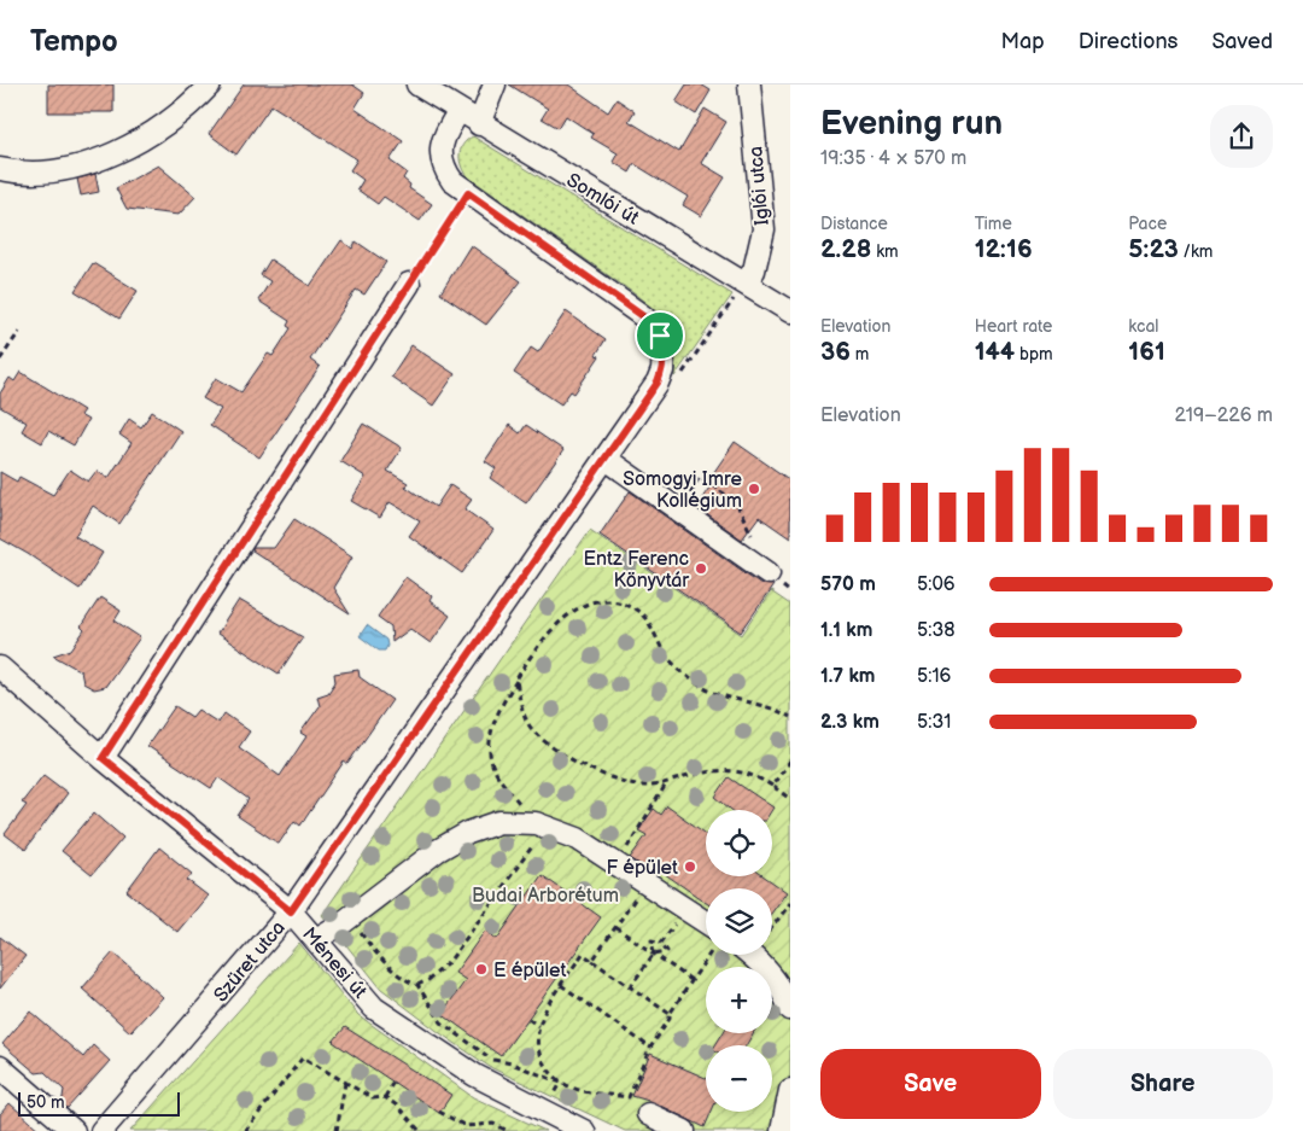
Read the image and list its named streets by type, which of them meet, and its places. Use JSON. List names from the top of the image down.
{
  "streets": {
    "street": [
      "Iglói utca",
      "Somlói út",
      "Szüret utca",
      "Ménesi út"
    ]
  },
  "crossings": [
    ["Iglói utca", "Somlói út"],
    ["Somlói út", "Szüret utca"],
    ["Szüret utca", "Ménesi út"]
  ],
  "parks": ["Budai Arborétum"],
  "places": [
    "Somogyi Imre Kollégium",
    "Entz Ferenc Könyvtár",
    "F épület",
    "E épület"
  ],
  "scale_bar": "50 m",
  "page": {
    "header": "Tempo",
    "nav": ["Map", "Directions", "Saved"],
    "heading": ["Evening run", "19:35 · 4 × 570 m"],
    "stats": [
      ["Distance", "2.28 km"],
      ["Time", "12:16"],
      ["Pace", "5:23 /km"],
      ["Elevation", "36 m"],
      ["Heart rate", "144 bpm"],
      ["kcal", "161"]
    ],
    "chart": ["Elevation", "219–226 m"],
    "list": [
      {
        "name": "570 m",
        "note": "5:06"
      },
      {
        "name": "1.1 km",
        "note": "5:38"
      },
      {
        "name": "1.7 km",
        "note": "5:16"
      },
      {
        "name": "2.3 km",
        "note": "5:31"
      }
    ],
    "map_buttons": ["+", "−"],
    "buttons": ["Save", "Share"],
    "scale": "50 m"
  }
}
